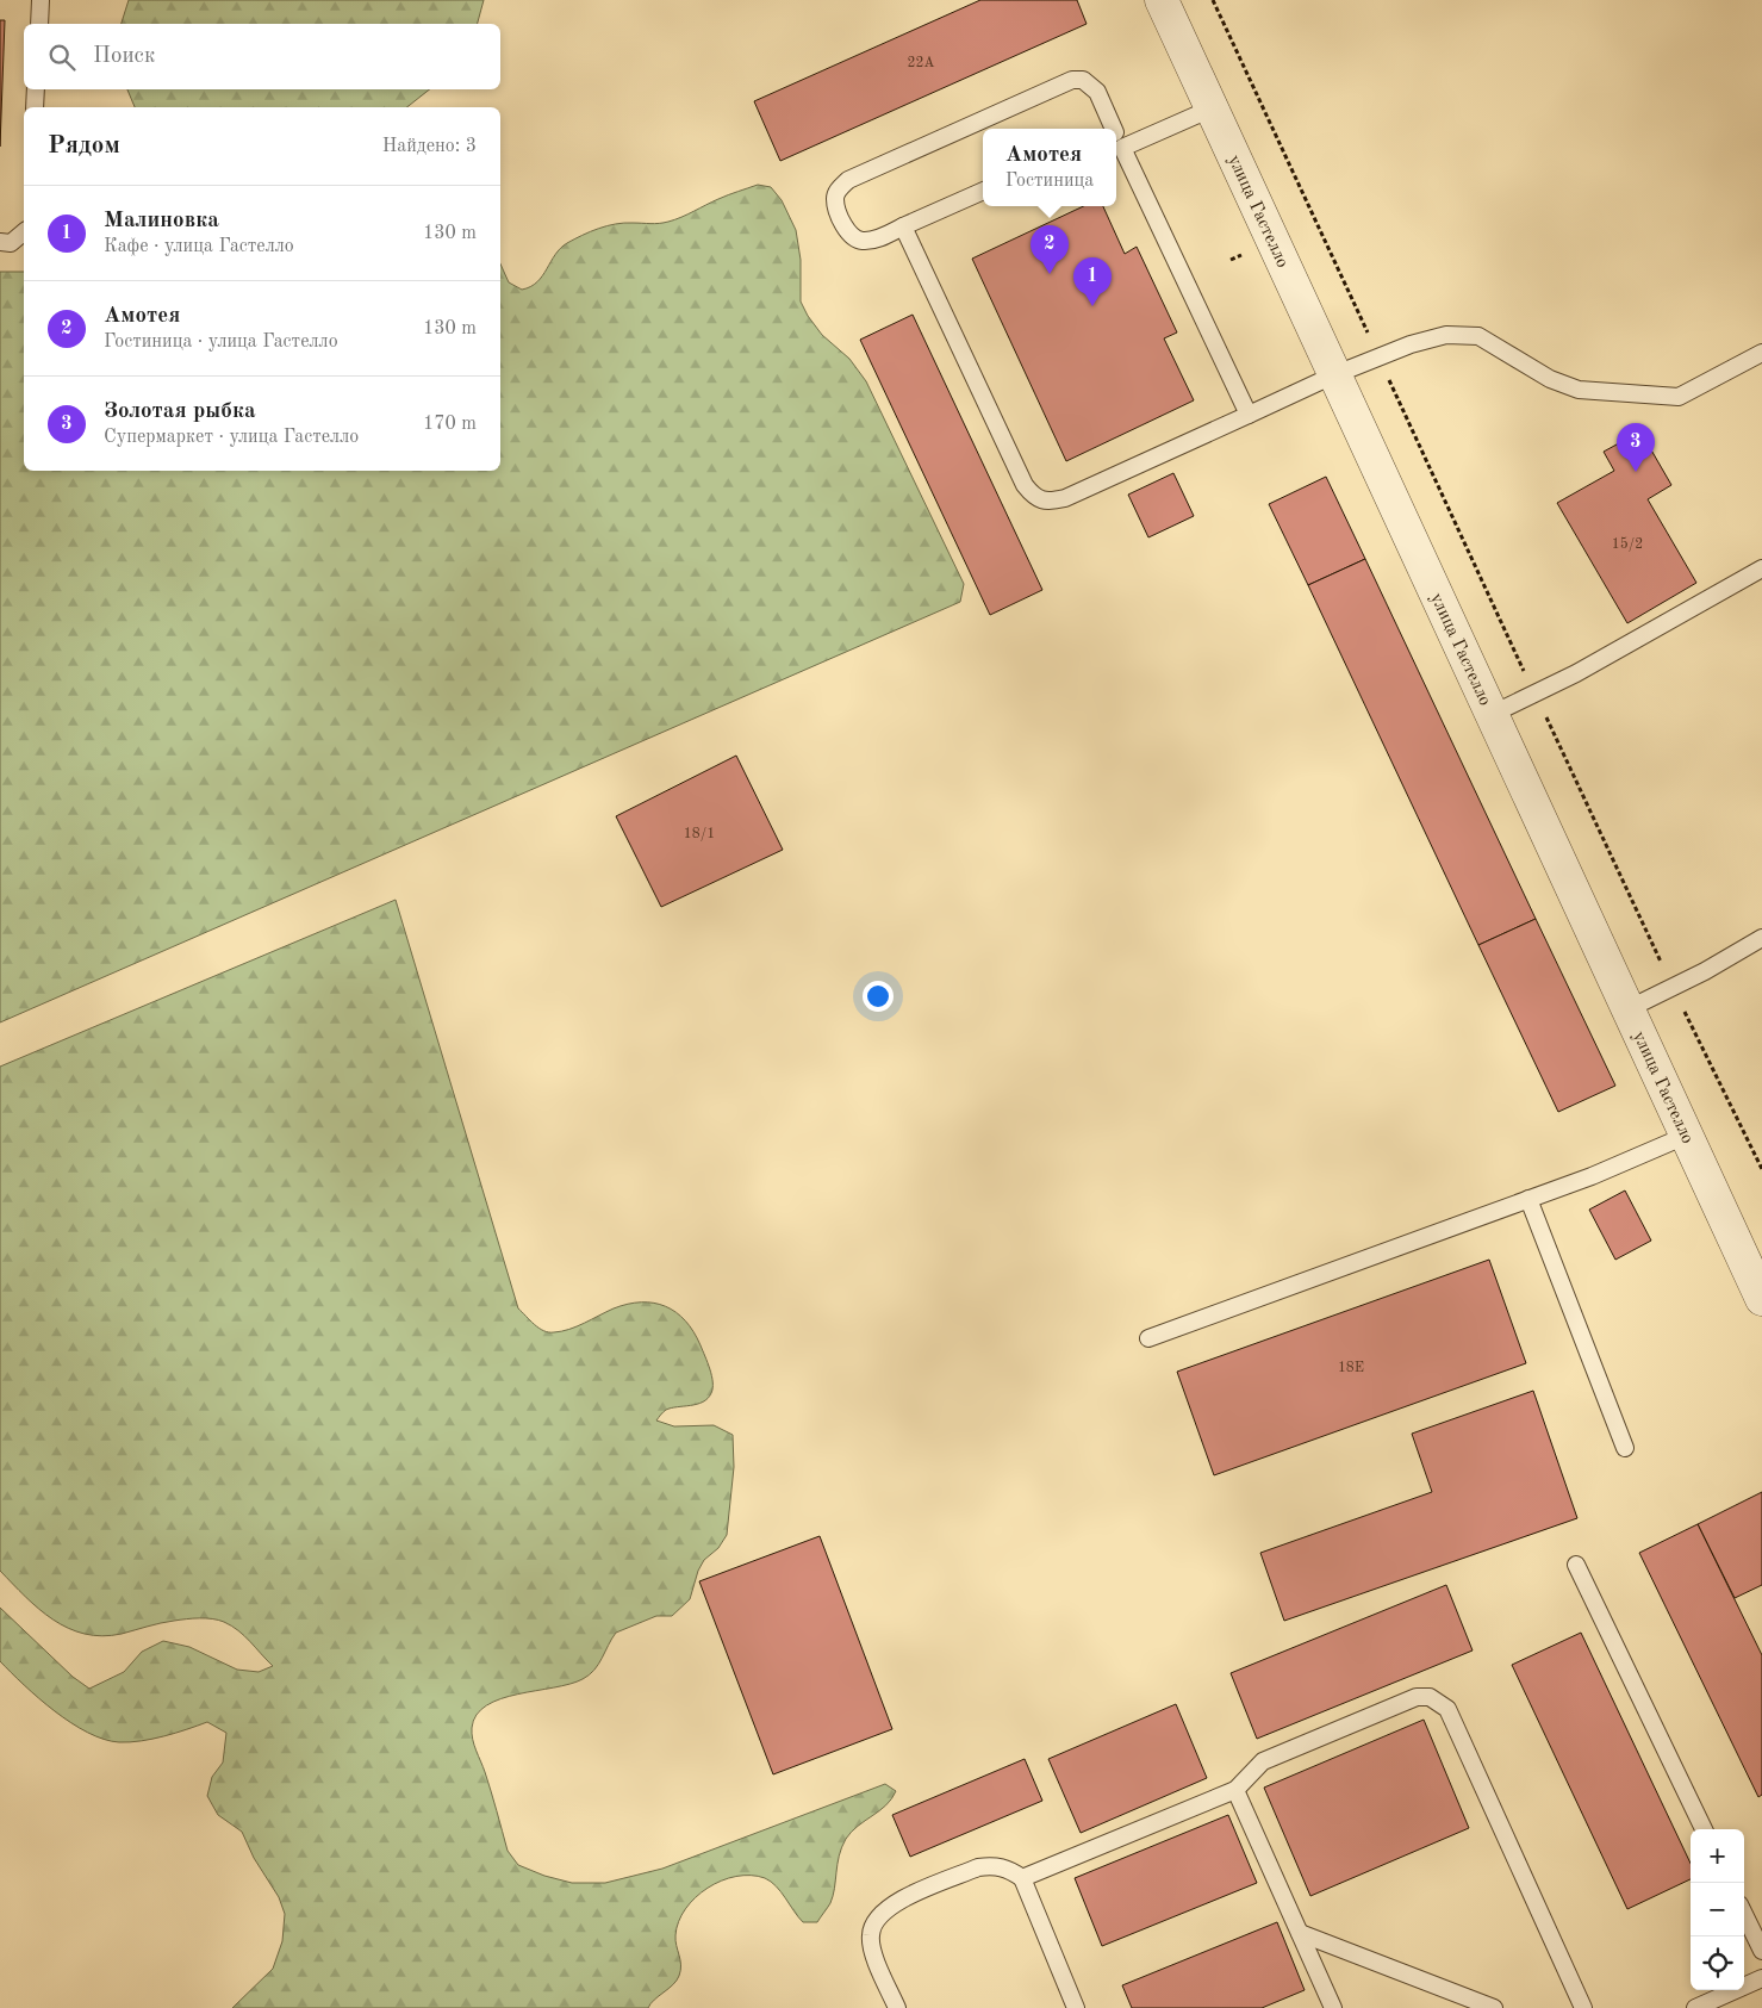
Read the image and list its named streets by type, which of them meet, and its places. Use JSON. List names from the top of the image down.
{
  "streets": {
    "street": ["улица Гастелло"]
  },
  "house_numbers": [
    "22А",
    "15/2",
    "18/1",
    "18Е"
  ],
  "page": {
    "search": "Поиск",
    "heading": ["Рядом", "Найдено: 3"],
    "popup": ["Амотея", "Гостиница"],
    "list": [
      {
        "mark": "1",
        "name": "Малиновка",
        "note": "Кафе · улица Гастелло",
        "value": "130 m"
      },
      {
        "mark": "2",
        "name": "Амотея",
        "note": "Гостиница · улица Гастелло",
        "value": "130 m"
      },
      {
        "mark": "3",
        "name": "Золотая рыбка",
        "note": "Супермаркет · улица Гастелло",
        "value": "170 m"
      }
    ],
    "pins": ["2", "1", "3"],
    "map_buttons": ["+", "−"]
  }
}
